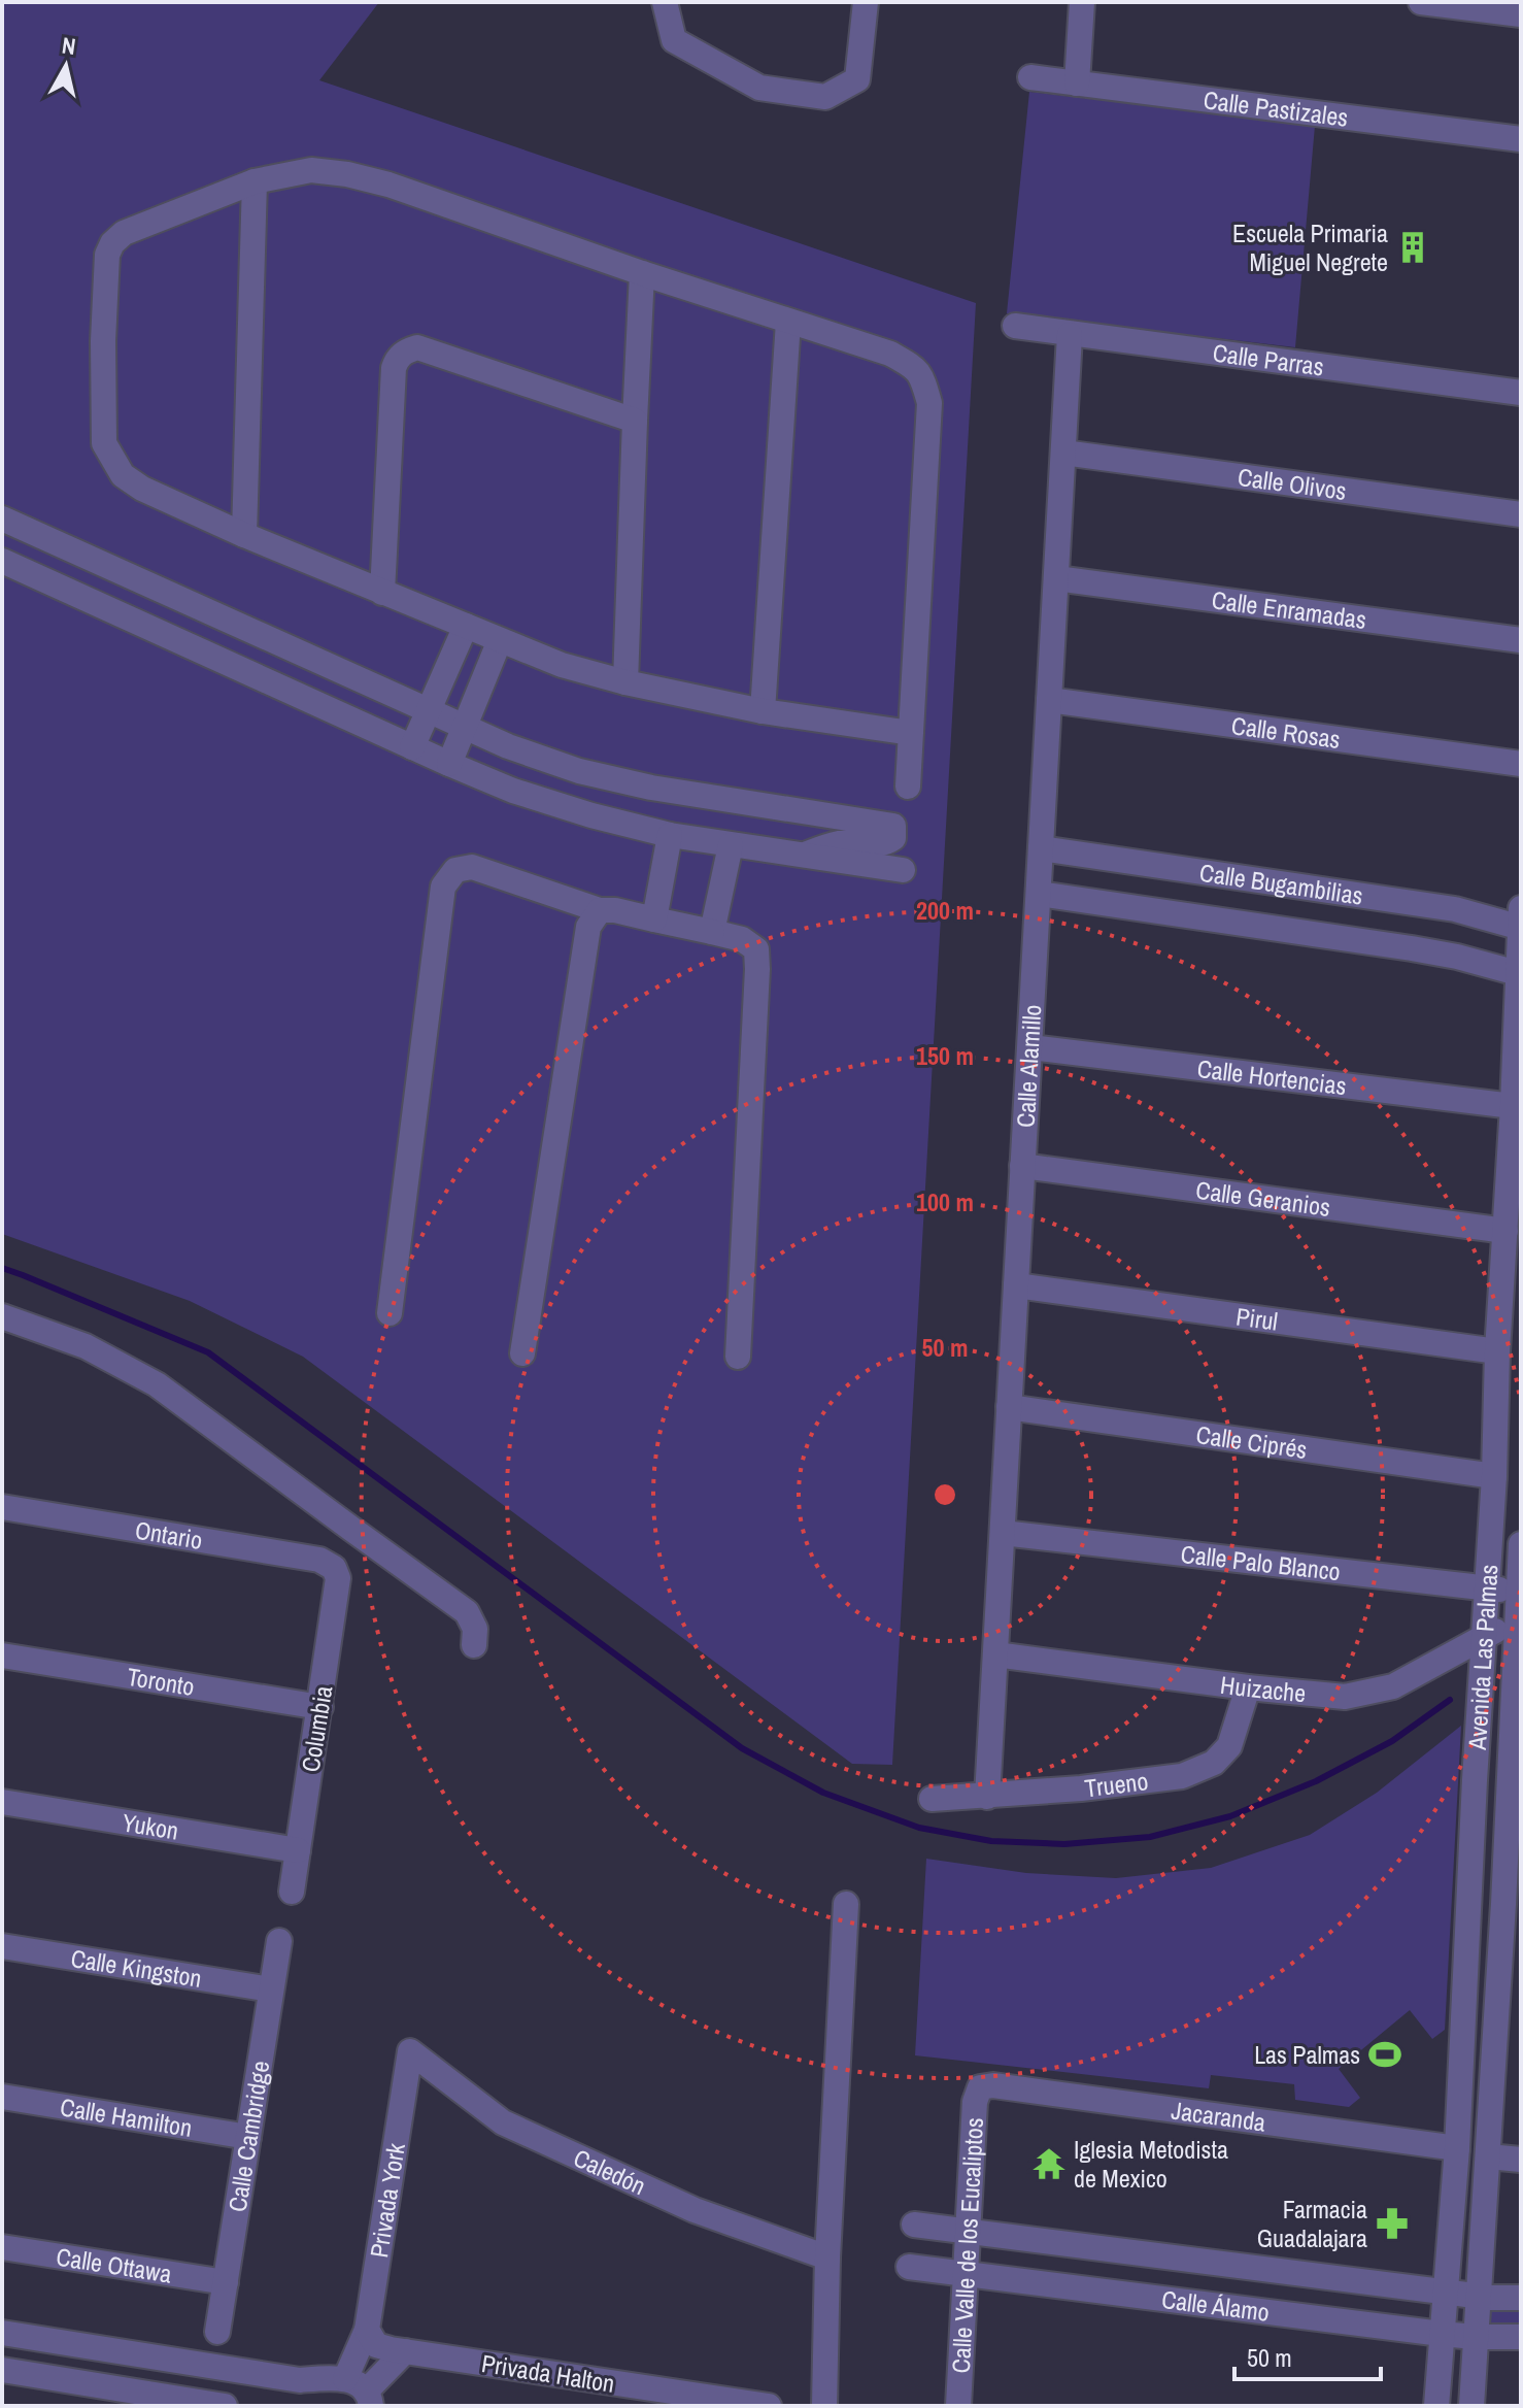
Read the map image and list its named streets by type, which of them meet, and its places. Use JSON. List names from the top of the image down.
{
  "streets": {
    "street": [
      "Calle Pastizales",
      "Calle Parras",
      "Calle Olivos",
      "Calle Enramadas",
      "Calle Rosas",
      "Calle Bugambilias",
      "Calle Alamillo",
      "Calle Hortencias",
      "Calle Geranios",
      "Pirul",
      "Calle Ciprés",
      "Ontario",
      "Calle Palo Blanco",
      "Avenida Las Palmas",
      "Toronto",
      "Huizache",
      "Columbia",
      "Trueno",
      "Yukon",
      "Calle Kingston",
      "Jacaranda",
      "Calle Hamilton",
      "Calle Cambridge",
      "Caledón",
      "Privada York",
      "Calle Valle de los Eucaliptos",
      "Calle Ottawa",
      "Calle Álamo",
      "Privada Halton"
    ]
  },
  "crossings": [
    ["Calle Parras", "Calle Alamillo"],
    ["Calle Olivos", "Calle Alamillo"],
    ["Calle Enramadas", "Calle Alamillo"],
    ["Calle Rosas", "Calle Alamillo"],
    ["Calle Bugambilias", "Calle Alamillo"],
    ["Calle Bugambilias", "Avenida Las Palmas"],
    ["Calle Alamillo", "Calle Hortencias"],
    ["Calle Alamillo", "Calle Geranios"],
    ["Calle Alamillo", "Pirul"],
    ["Calle Alamillo", "Calle Ciprés"],
    ["Calle Alamillo", "Calle Palo Blanco"],
    ["Calle Alamillo", "Huizache"],
    ["Calle Alamillo", "Trueno"],
    ["Calle Hortencias", "Avenida Las Palmas"],
    ["Calle Geranios", "Avenida Las Palmas"],
    ["Pirul", "Avenida Las Palmas"],
    ["Calle Ciprés", "Avenida Las Palmas"],
    ["Ontario", "Columbia"],
    ["Calle Palo Blanco", "Avenida Las Palmas"],
    ["Avenida Las Palmas", "Huizache"],
    ["Avenida Las Palmas", "Jacaranda"],
    ["Avenida Las Palmas", "Calle Álamo"],
    ["Toronto", "Columbia"],
    ["Huizache", "Trueno"],
    ["Columbia", "Yukon"],
    ["Calle Kingston", "Calle Cambridge"],
    ["Jacaranda", "Calle Valle de los Eucaliptos"],
    ["Calle Hamilton", "Calle Cambridge"],
    ["Calle Cambridge", "Calle Ottawa"],
    ["Caledón", "Privada York"],
    ["Privada York", "Privada Halton"],
    ["Calle Valle de los Eucaliptos", "Calle Álamo"]
  ],
  "places": {
    "building": ["Escuela Primaria Miguel Negrete"],
    "sports": ["Las Palmas"],
    "temple": ["Iglesia Metodista de Mexico"],
    "pharmacy": ["Farmacia Guadalajara"]
  },
  "scale_bar": "50 m",
  "north": "top",
  "rings": [
    "200 m",
    "150 m",
    "100 m",
    "50 m"
  ]
}
